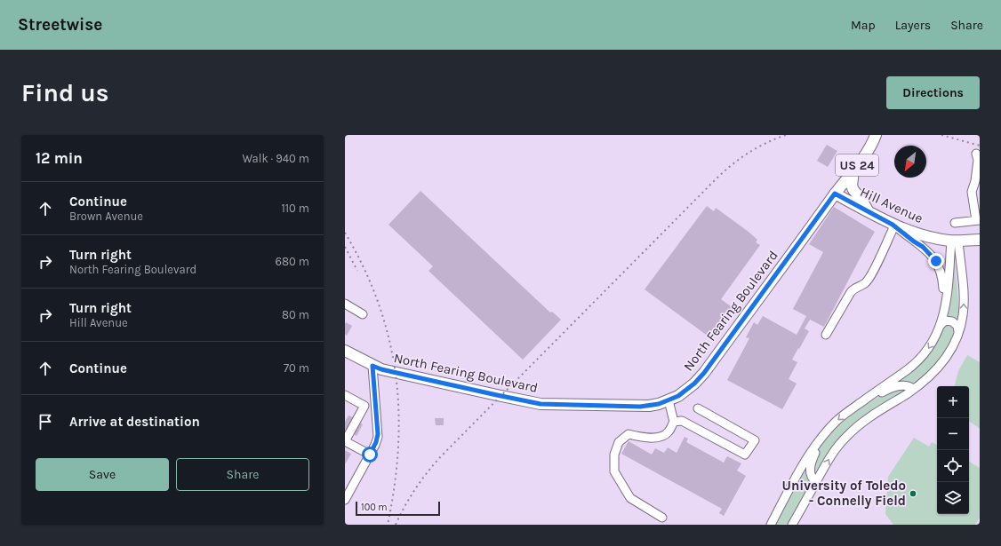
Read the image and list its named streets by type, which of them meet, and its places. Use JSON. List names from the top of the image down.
{
  "streets": {
    "main road": ["US 24", "Hill Avenue", "North Fearing Boulevard"]
  },
  "crossings": [
    ["US 24", "Hill Avenue"],
    ["US 24", "North Fearing Boulevard"],
    ["Hill Avenue", "North Fearing Boulevard"]
  ],
  "places": ["University of Toledo - Connelly Field"],
  "scale_bar": "100 m",
  "north": "bottom left",
  "page": {
    "header": "Streetwise",
    "nav": ["Map", "Layers", "Share"],
    "buttons": [
      "Directions",
      ["Save", "Share"]
    ],
    "title": "Find us",
    "heading": ["12 min", "Walk · 940 m"],
    "list": [
      ["Continue", "Brown Avenue", "110 m"],
      ["Turn right", "North Fearing Boulevard", "680 m"],
      ["Turn right", "Hill Avenue", "80 m"],
      ["Continue", "70 m"],
      "Arrive at destination"
    ],
    "map_buttons": ["+", "−"],
    "scale": "100 m"
  }
}
